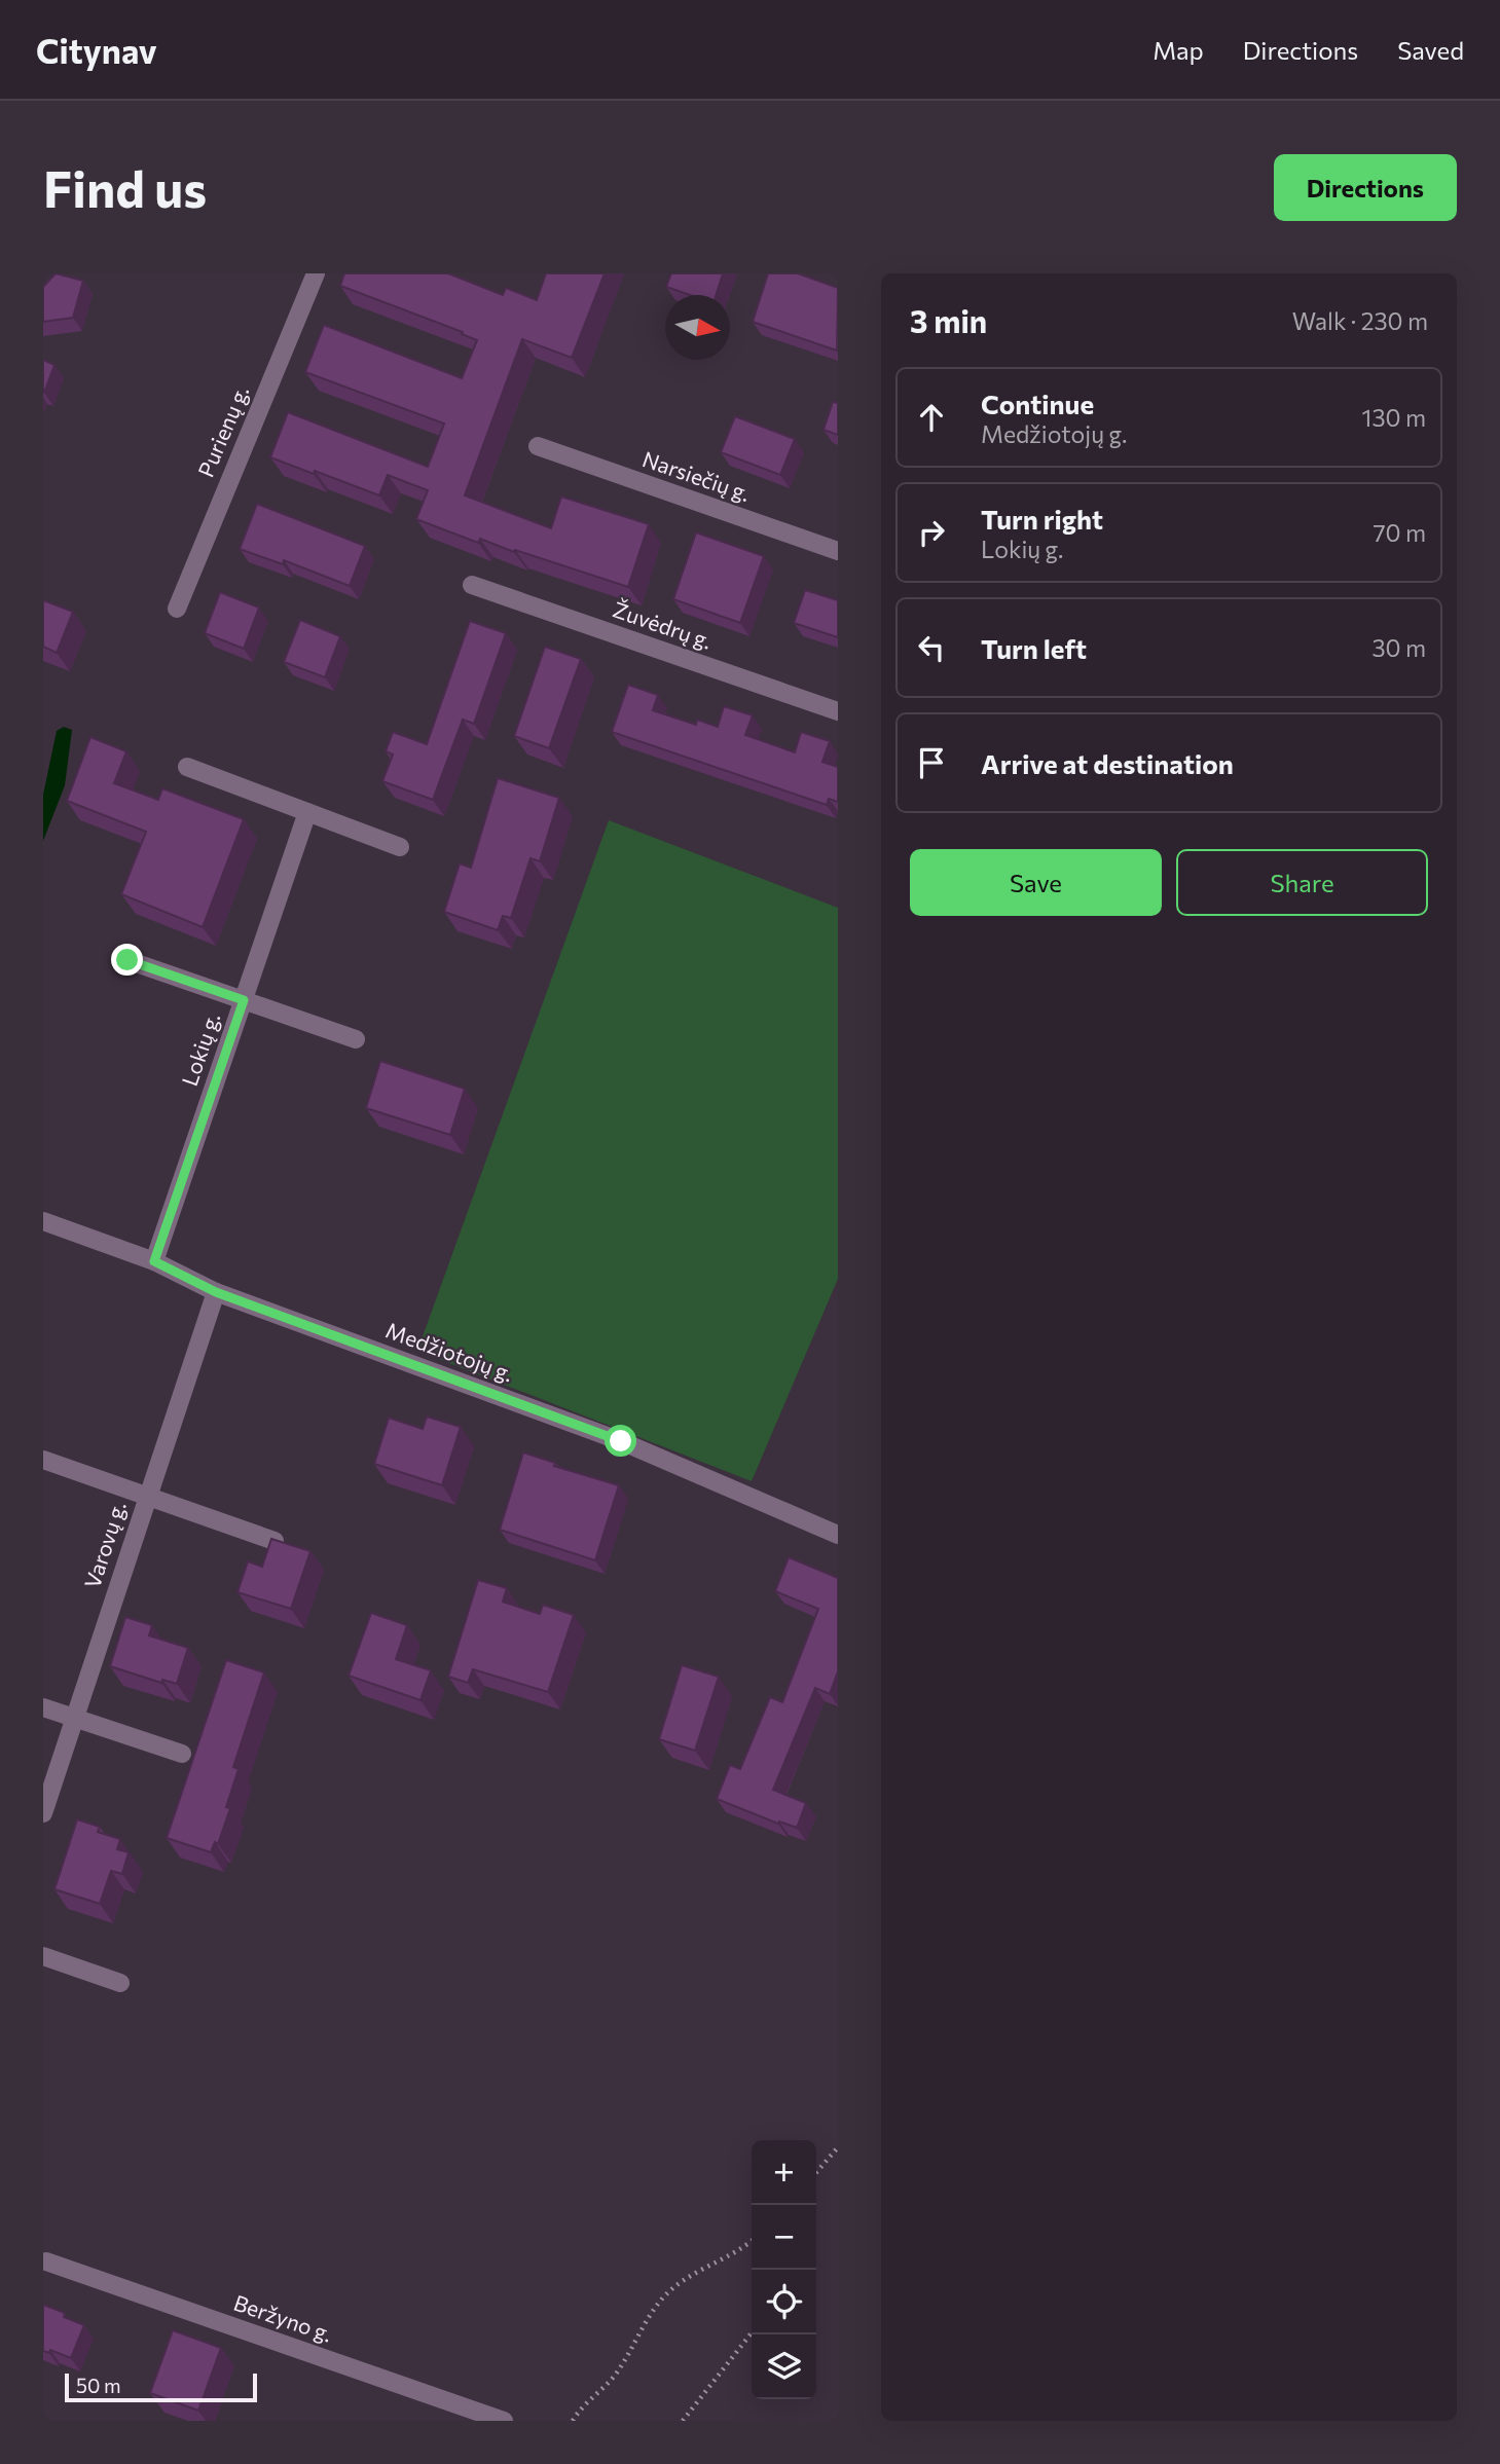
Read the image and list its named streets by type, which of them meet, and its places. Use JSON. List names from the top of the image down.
{
  "streets": {
    "street": [
      "Purienų g.",
      "Narsiečių g.",
      "Žuvėdrų g.",
      "Lokių g.",
      "Medžiotojų g.",
      "Varovų g.",
      "Beržyno g."
    ]
  },
  "crossings": [
    ["Lokių g.", "Medžiotojų g."],
    ["Medžiotojų g.", "Varovų g."]
  ],
  "scale_bar": "50 m",
  "north": "right",
  "page": {
    "header": "Citynav",
    "nav": ["Map", "Directions", "Saved"],
    "buttons": [
      "Directions",
      ["Save", "Share"]
    ],
    "title": "Find us",
    "heading": ["3 min", "Walk · 230 m"],
    "list": [
      ["Continue", "Medžiotojų g.", "130 m"],
      ["Turn right", "Lokių g.", "70 m"],
      ["Turn left", "30 m"],
      "Arrive at destination"
    ],
    "map_buttons": ["+", "−"],
    "scale": "50 m"
  }
}
